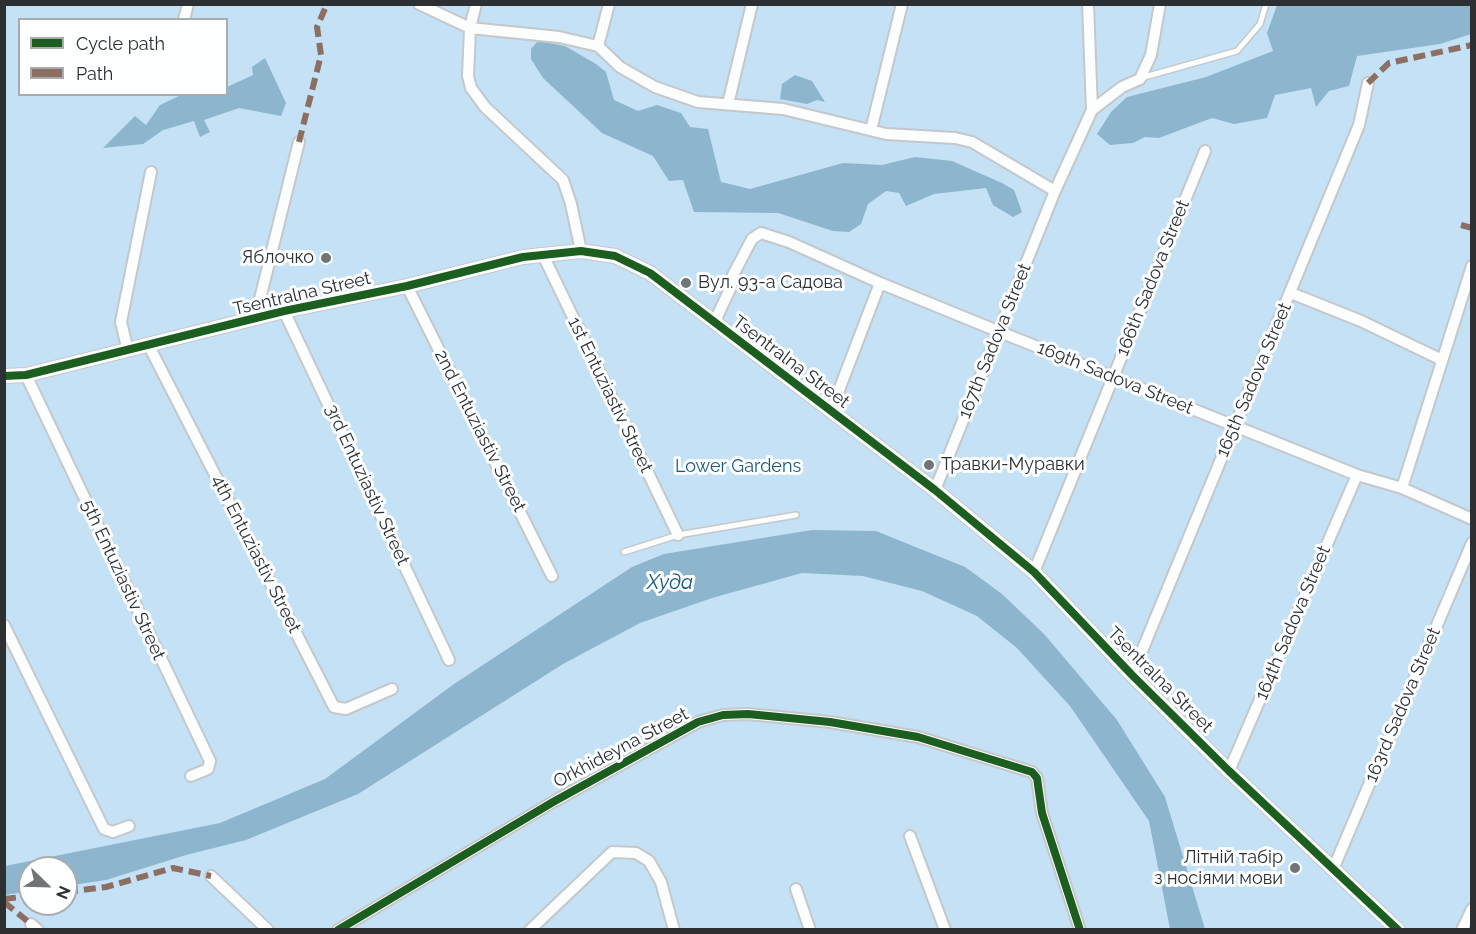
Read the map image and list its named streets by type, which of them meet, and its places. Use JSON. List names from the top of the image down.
{
  "streets": {
    "street": [
      "166th Sadova Street",
      "Tsentralna Street",
      "167th Sadova Street",
      "169th Sadova Street",
      "165th Sadova Street",
      "1st Entuziastiv Street",
      "2nd Entuziastiv Street",
      "3rd Entuziastiv Street",
      "4th Entuziastiv Street",
      "5th Entuziastiv Street",
      "164th Sadova Street",
      "163rd Sadova Street",
      "Orkhideyna Street"
    ]
  },
  "crossings": [
    ["166th Sadova Street", "Tsentralna Street"],
    ["166th Sadova Street", "169th Sadova Street"],
    ["Tsentralna Street", "167th Sadova Street"],
    ["Tsentralna Street", "169th Sadova Street"],
    ["Tsentralna Street", "165th Sadova Street"],
    ["Tsentralna Street", "1st Entuziastiv Street"],
    ["Tsentralna Street", "2nd Entuziastiv Street"],
    ["Tsentralna Street", "3rd Entuziastiv Street"],
    ["Tsentralna Street", "4th Entuziastiv Street"],
    ["Tsentralna Street", "5th Entuziastiv Street"],
    ["Tsentralna Street", "164th Sadova Street"],
    ["Tsentralna Street", "163rd Sadova Street"],
    ["167th Sadova Street", "169th Sadova Street"],
    ["169th Sadova Street", "165th Sadova Street"],
    ["169th Sadova Street", "164th Sadova Street"]
  ],
  "water": ["Худа"],
  "parks": ["Lower Gardens"],
  "places": [
    "Яблочко",
    "Вул. 93-а Садова",
    "Травки-Муравки",
    "Літній табір з носіями мови"
  ],
  "legend": ["Cycle path", "Path"],
  "north": "bottom right"
}
